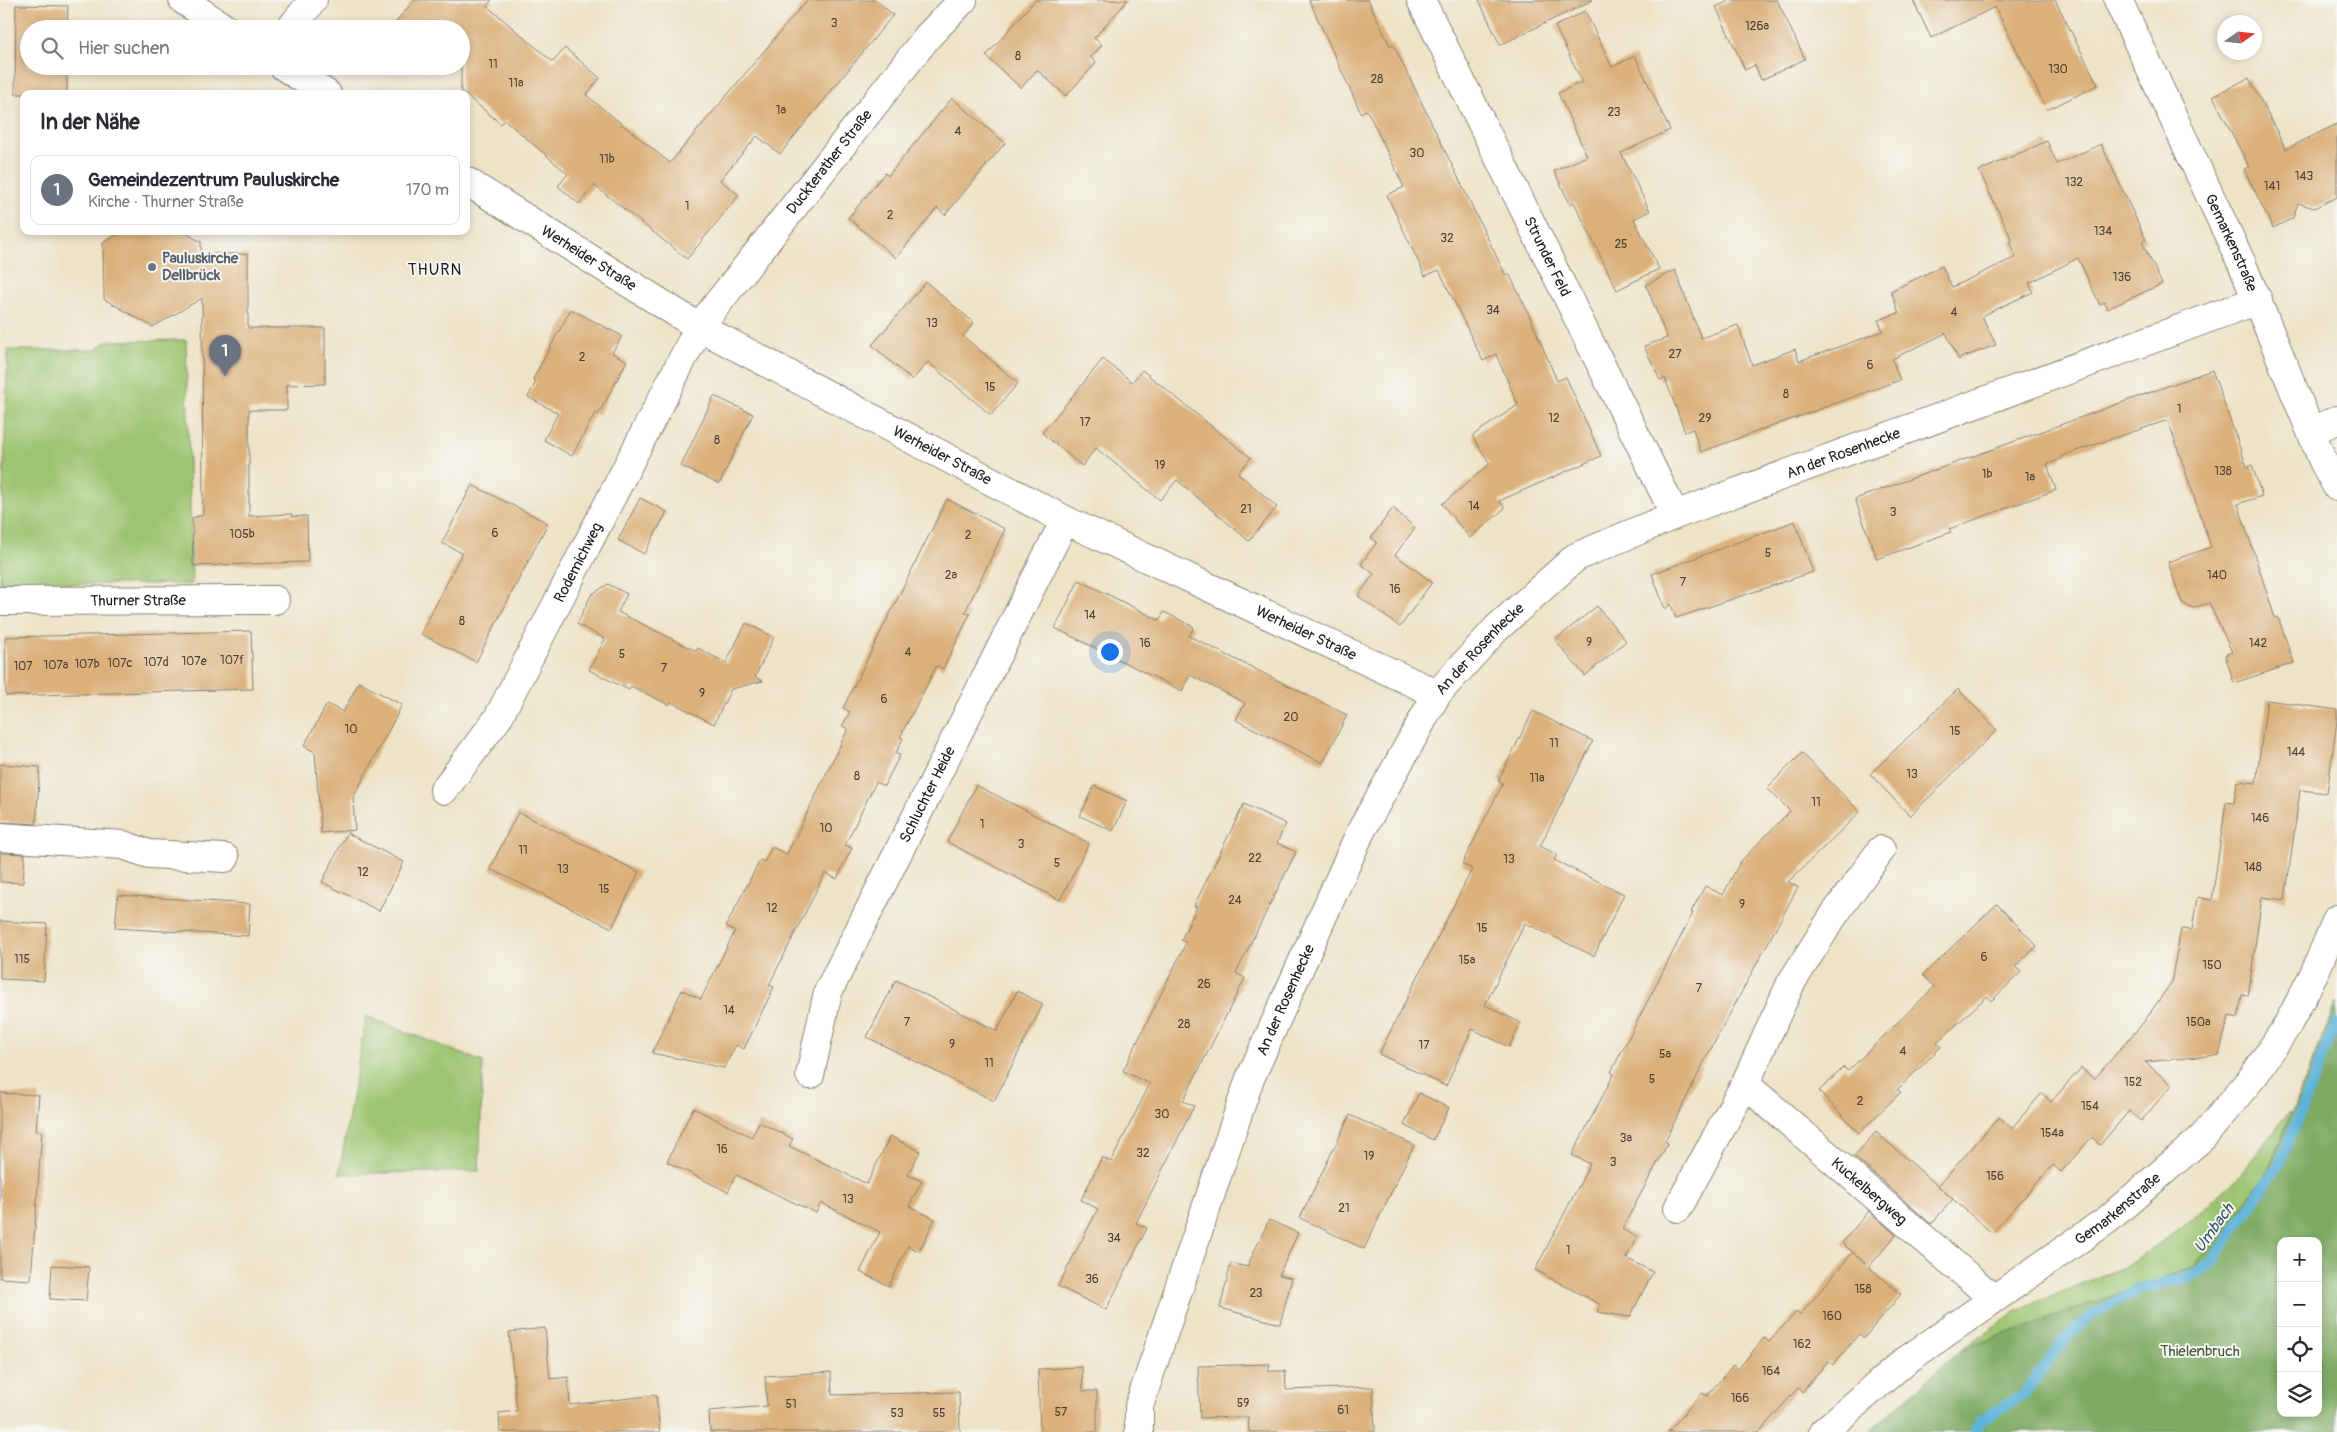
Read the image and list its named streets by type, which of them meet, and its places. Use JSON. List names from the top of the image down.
{
  "streets": {
    "street": [
      "Duckterather Straße",
      "Gemarkenstraße",
      "Strunder Feld",
      "Werheider Straße",
      "An der Rosenhecke",
      "Rodemichweg",
      "Thurner Straße",
      "Schluchter Heide",
      "Kuckelbergweg"
    ]
  },
  "crossings": [
    ["Duckterather Straße", "Werheider Straße"],
    ["Duckterather Straße", "Rodemichweg"],
    ["Gemarkenstraße", "An der Rosenhecke"],
    ["Gemarkenstraße", "Kuckelbergweg"],
    ["Strunder Feld", "An der Rosenhecke"],
    ["Werheider Straße", "An der Rosenhecke"],
    ["Werheider Straße", "Rodemichweg"],
    ["Werheider Straße", "Schluchter Heide"]
  ],
  "districts": ["THURN"],
  "water": ["Umbach"],
  "parks": ["Thielenbruch"],
  "places": ["Pauluskirche Dellbrück"],
  "house_numbers": [
    "3",
    "126a",
    "8",
    "11",
    "130",
    "28",
    "11a",
    "1a",
    "23",
    "4",
    "30",
    "11b",
    "143",
    "132",
    "141",
    "1",
    "2",
    "134",
    "32",
    "25",
    "136",
    "34",
    "4",
    "13",
    "27",
    "2",
    "6",
    "15",
    "8",
    "1",
    "12",
    "29",
    "17",
    "8",
    "19",
    "138",
    "1b",
    "1a",
    "14",
    "21",
    "3",
    "6",
    "105b",
    "2",
    "5",
    "2a",
    "140",
    "7",
    "16",
    "14",
    "8",
    "9",
    "16",
    "142",
    "4",
    "5",
    "107f",
    "107e",
    "107d",
    "107c",
    "107b",
    "107a",
    "107",
    "7",
    "9",
    "6",
    "20",
    "10",
    "15",
    "11",
    "144",
    "13",
    "8",
    "11a",
    "11",
    "146",
    "1",
    "10",
    "3",
    "11",
    "22",
    "13",
    "5",
    "148",
    "13",
    "12",
    "15",
    "24",
    "9",
    "12",
    "15",
    "6",
    "115",
    "15a",
    "150",
    "26",
    "7",
    "14",
    "7",
    "150a",
    "28",
    "9",
    "17",
    "4",
    "5a",
    "11",
    "5",
    "152",
    "2",
    "154",
    "30",
    "154a",
    "3a",
    "16",
    "32",
    "19",
    "3",
    "156",
    "13",
    "21",
    "34",
    "1",
    "36",
    "158",
    "23",
    "160",
    "162",
    "164",
    "166",
    "59",
    "51",
    "61",
    "57",
    "53",
    "55"
  ],
  "north": "right",
  "page": {
    "search": "Hier suchen",
    "heading": "In der Nähe",
    "list": [
      {
        "mark": "1",
        "name": "Gemeindezentrum Pauluskirche",
        "note": "Kirche · Thurner Straße",
        "value": "170 m"
      }
    ],
    "pins": "1",
    "map_buttons": ["+", "−"]
  }
}
